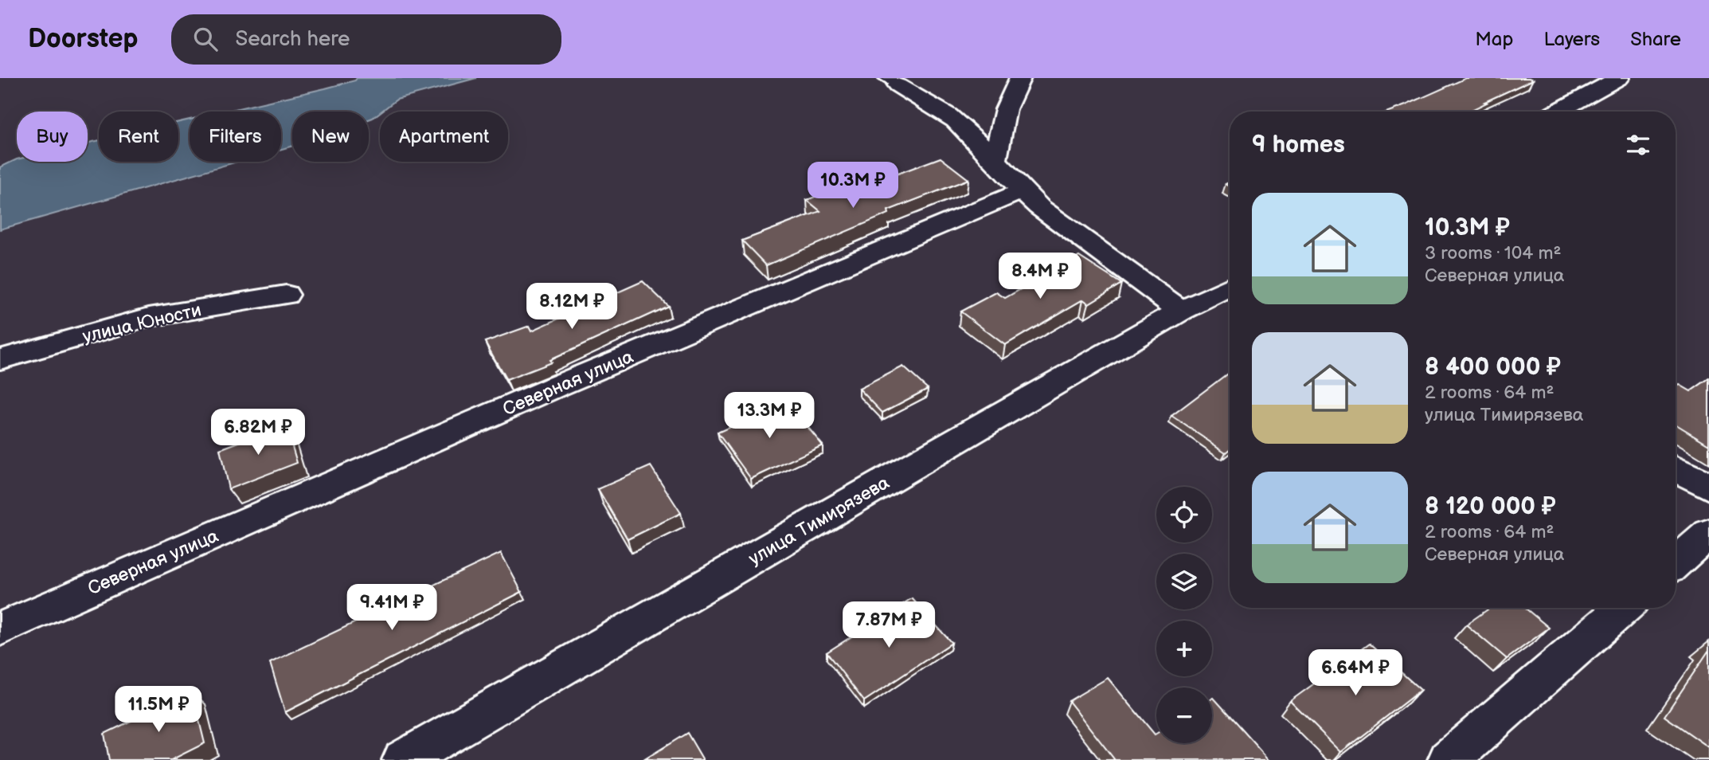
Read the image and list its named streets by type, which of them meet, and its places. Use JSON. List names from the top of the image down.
{
  "streets": {
    "street": ["улица Юности", "Северная улица", "улица Тимирязева"]
  },
  "page": {
    "header": "Doorstep",
    "search": "Search here",
    "nav": ["Map", "Layers", "Share"],
    "chip": [
      "Buy",
      "Rent",
      "Filters",
      "New",
      "Apartment"
    ],
    "heading": "9 homes",
    "price": [
      "10.3M ₽",
      "8.4M ₽",
      "8.12M ₽",
      "13.3M ₽",
      "6.82M ₽",
      "9.41M ₽",
      "7.87M ₽",
      "6.64M ₽",
      "11.5M ₽"
    ],
    "list": [
      {
        "name": "10.3M ₽",
        "note": "3 rooms · 104 m² · Северная улица"
      },
      {
        "name": "8 400 000 ₽",
        "note": "2 rooms · 64 m² · улица Тимирязева"
      },
      {
        "name": "8 120 000 ₽",
        "note": "2 rooms · 64 m² · Северная улица"
      }
    ],
    "map_buttons": ["+", "−"]
  }
}
